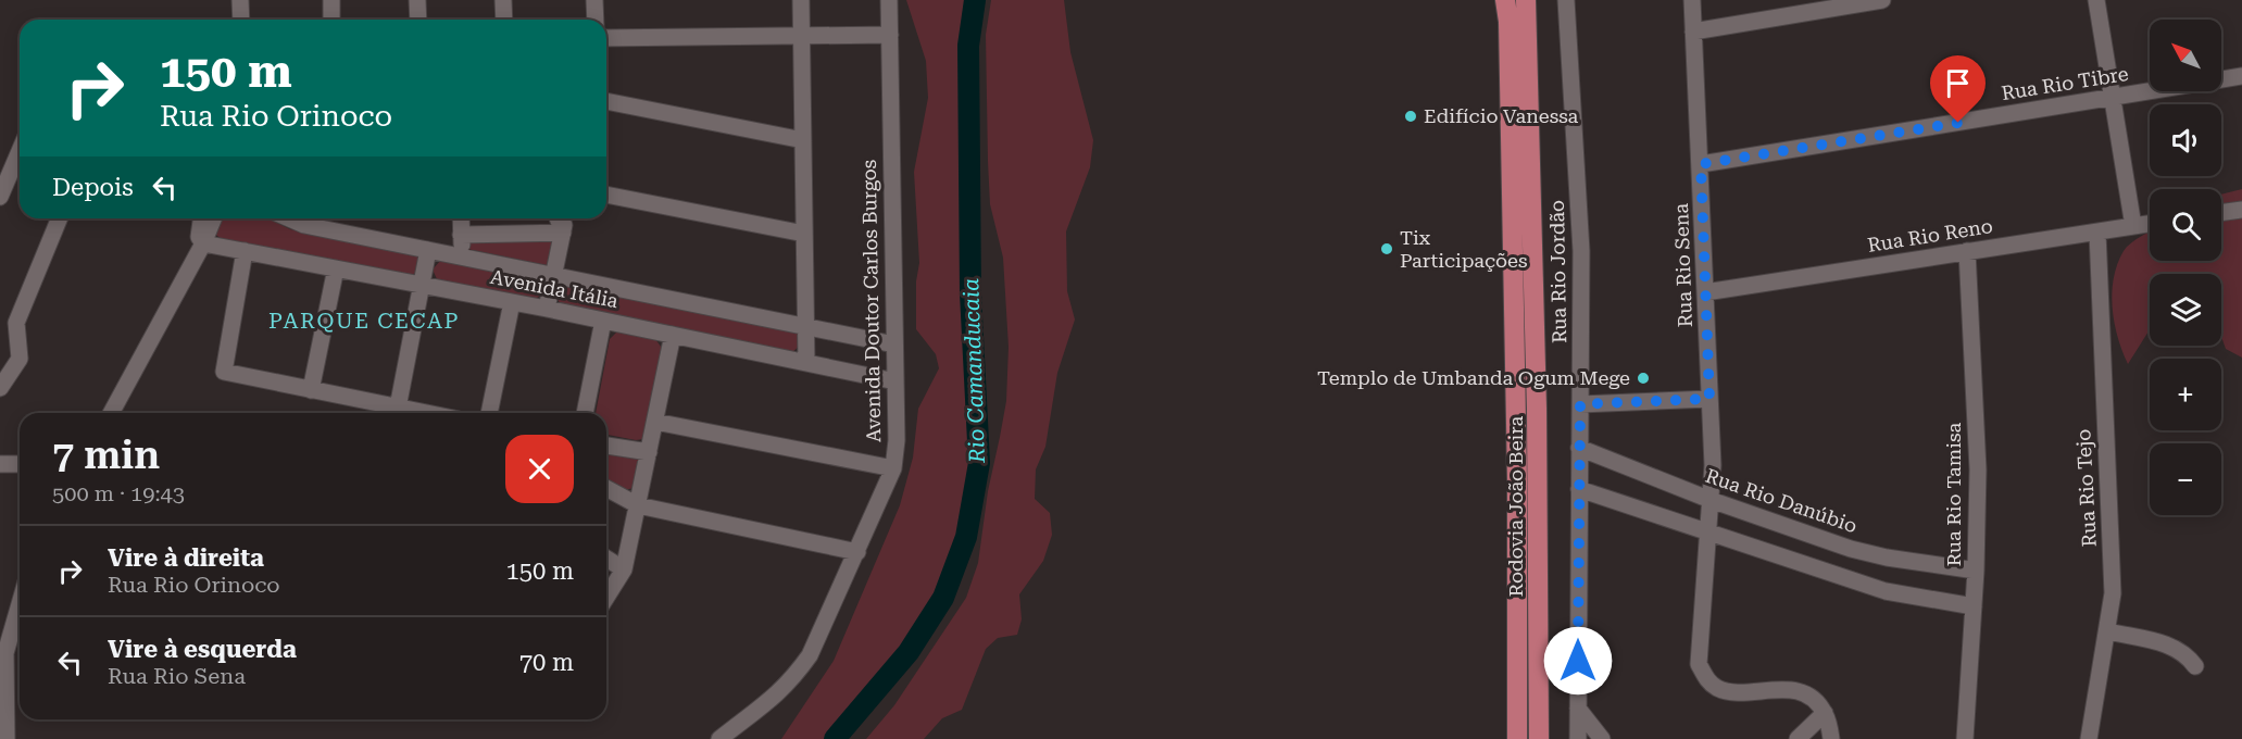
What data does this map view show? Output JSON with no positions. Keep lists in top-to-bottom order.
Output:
{
  "streets": {
    "main road": ["Rodovia João Beira"],
    "street": [
      "Rua Rio Tibre",
      "Rua Rio Reno",
      "Rua Rio Sena",
      "Rua Rio Jordão",
      "Avenida Itália",
      "Avenida Doutor Carlos Burgos",
      "Rua Rio Tejo",
      "Rua Rio Tamisa",
      "Rua Rio Danúbio"
    ]
  },
  "crossings": [
    ["Rua Rio Tibre", "Rua Rio Sena"],
    ["Rua Rio Reno", "Rua Rio Sena"],
    ["Rua Rio Reno", "Rua Rio Tejo"],
    ["Rua Rio Reno", "Rua Rio Tamisa"],
    ["Rua Rio Sena", "Rua Rio Danúbio"],
    ["Rua Rio Jordão", "Rua Rio Danúbio"],
    ["Avenida Itália", "Avenida Doutor Carlos Burgos"],
    ["Rua Rio Tamisa", "Rua Rio Danúbio"]
  ],
  "districts": ["PARQUE CECAP"],
  "water": ["Rio Camanducaia"],
  "places": ["Edifício Vanessa", "Tix Participações", "Templo de Umbanda Ogum Mege"],
  "north": "top left",
  "page": {
    "map_buttons": ["+", "−"],
    "turn": ["150 m", "Rua Rio Orinoco"],
    "then": "Depois",
    "heading": ["7 min", "500 m · 19:43"],
    "list": [
      {
        "name": "Vire à direita",
        "note": "Rua Rio Orinoco",
        "value": "150 m"
      },
      {
        "name": "Vire à esquerda",
        "note": "Rua Rio Sena",
        "value": "70 m"
      }
    ]
  }
}
